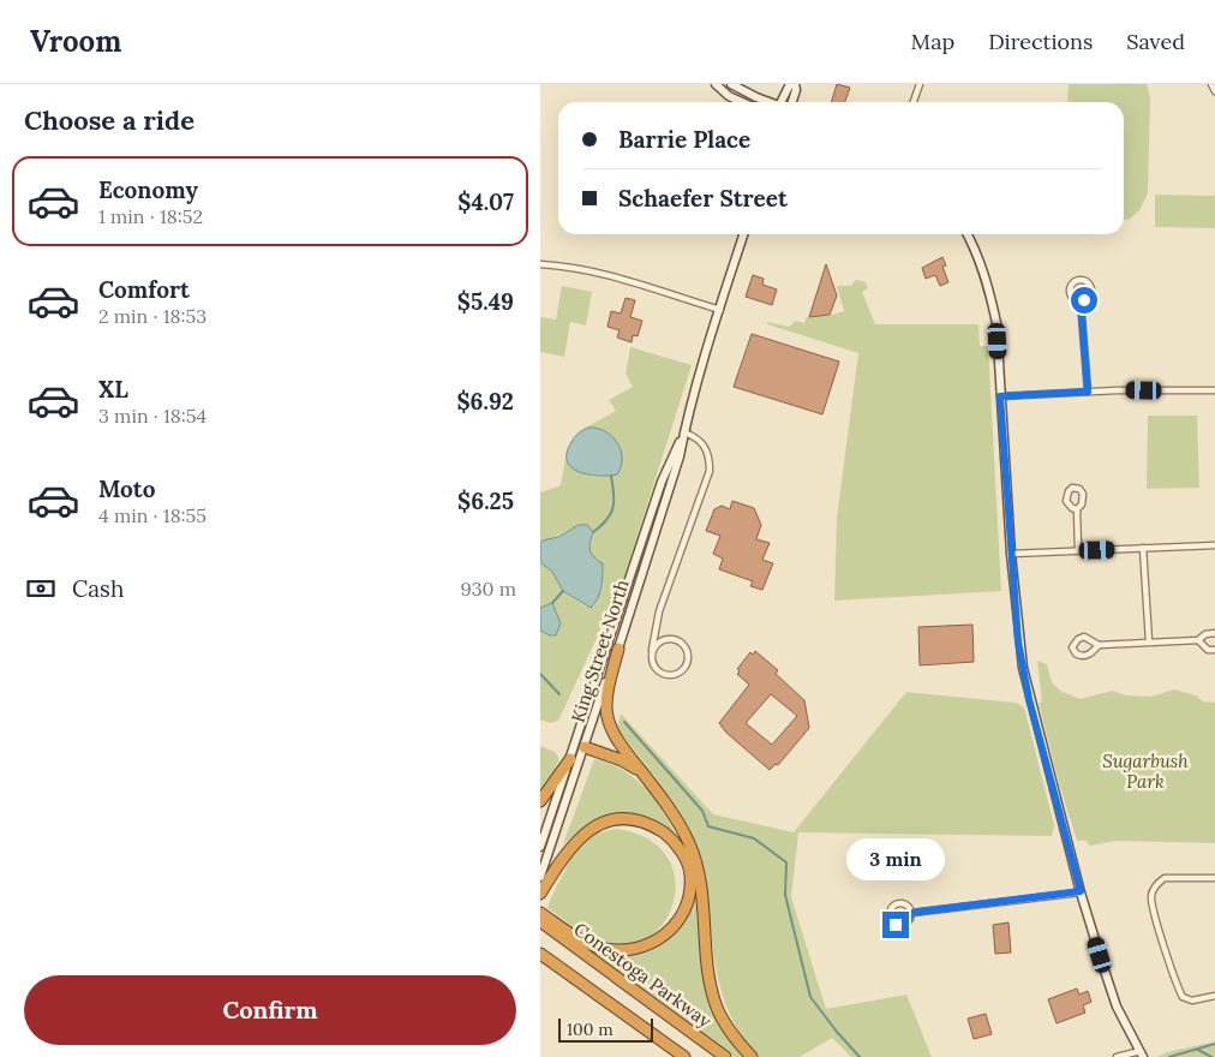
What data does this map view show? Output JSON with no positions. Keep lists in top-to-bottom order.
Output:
{
  "streets": {
    "highway": ["Conestoga Parkway"],
    "main road": ["King Street North"]
  },
  "parks": ["Sugarbush Park"],
  "scale_bar": "100 m",
  "page": {
    "header": "Vroom",
    "nav": ["Map", "Directions", "Saved"],
    "heading": "Choose a ride",
    "banner": ["Barrie Place", "Schaefer Street"],
    "list": [
      {
        "name": "Economy",
        "note": "1 min · 18:52",
        "value": "$4.07"
      },
      {
        "name": "Comfort",
        "note": "2 min · 18:53",
        "value": "$5.49"
      },
      {
        "name": "XL",
        "note": "3 min · 18:54",
        "value": "$6.92"
      },
      {
        "name": "Moto",
        "note": "4 min · 18:55",
        "value": "$6.25"
      }
    ],
    "pay": ["Cash", "930 m"],
    "bubble": "3 min",
    "buttons": "Confirm",
    "scale": "100 m"
  }
}
